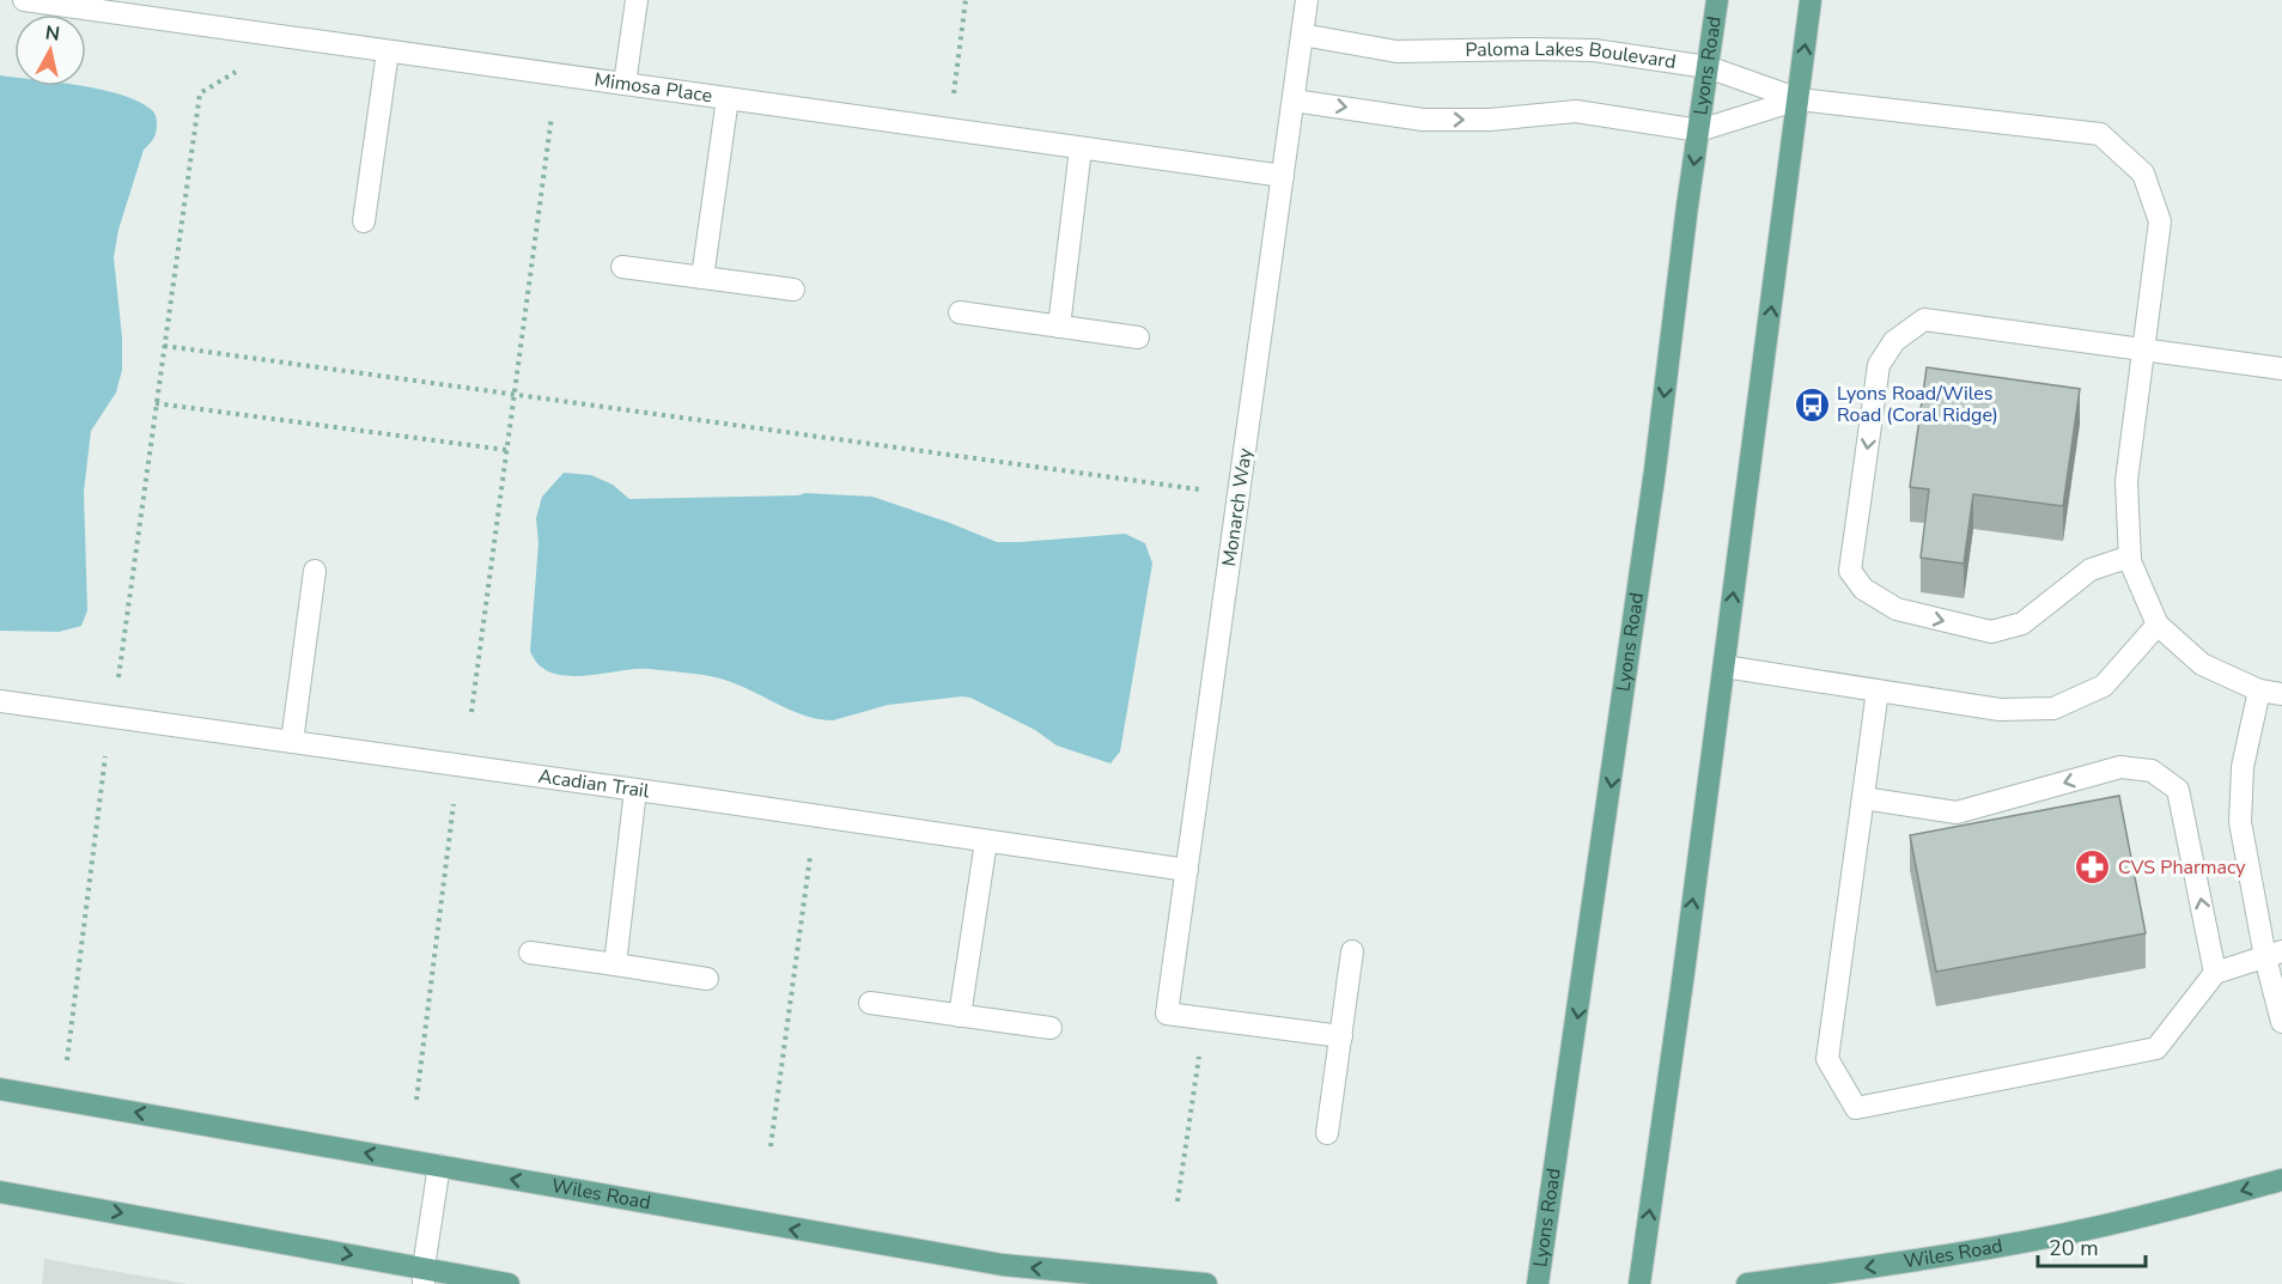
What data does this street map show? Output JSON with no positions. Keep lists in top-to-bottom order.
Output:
{
  "streets": {
    "main road": ["Lyons Road", "Wiles Road"],
    "street": [
      "Paloma Lakes Boulevard",
      "Mimosa Place",
      "Monarch Way",
      "Acadian Trail"
    ]
  },
  "crossings": [
    ["Paloma Lakes Boulevard", "Lyons Road"],
    ["Paloma Lakes Boulevard", "Monarch Way"],
    ["Mimosa Place", "Monarch Way"],
    ["Monarch Way", "Acadian Trail"]
  ],
  "one_way": ["Wiles Road"],
  "places": {
    "bus stop": ["Lyons Road/Wiles Road (Coral Ridge)"],
    "pharmacy": ["CVS Pharmacy"]
  },
  "scale_bar": "20 m",
  "north": "top"
}
